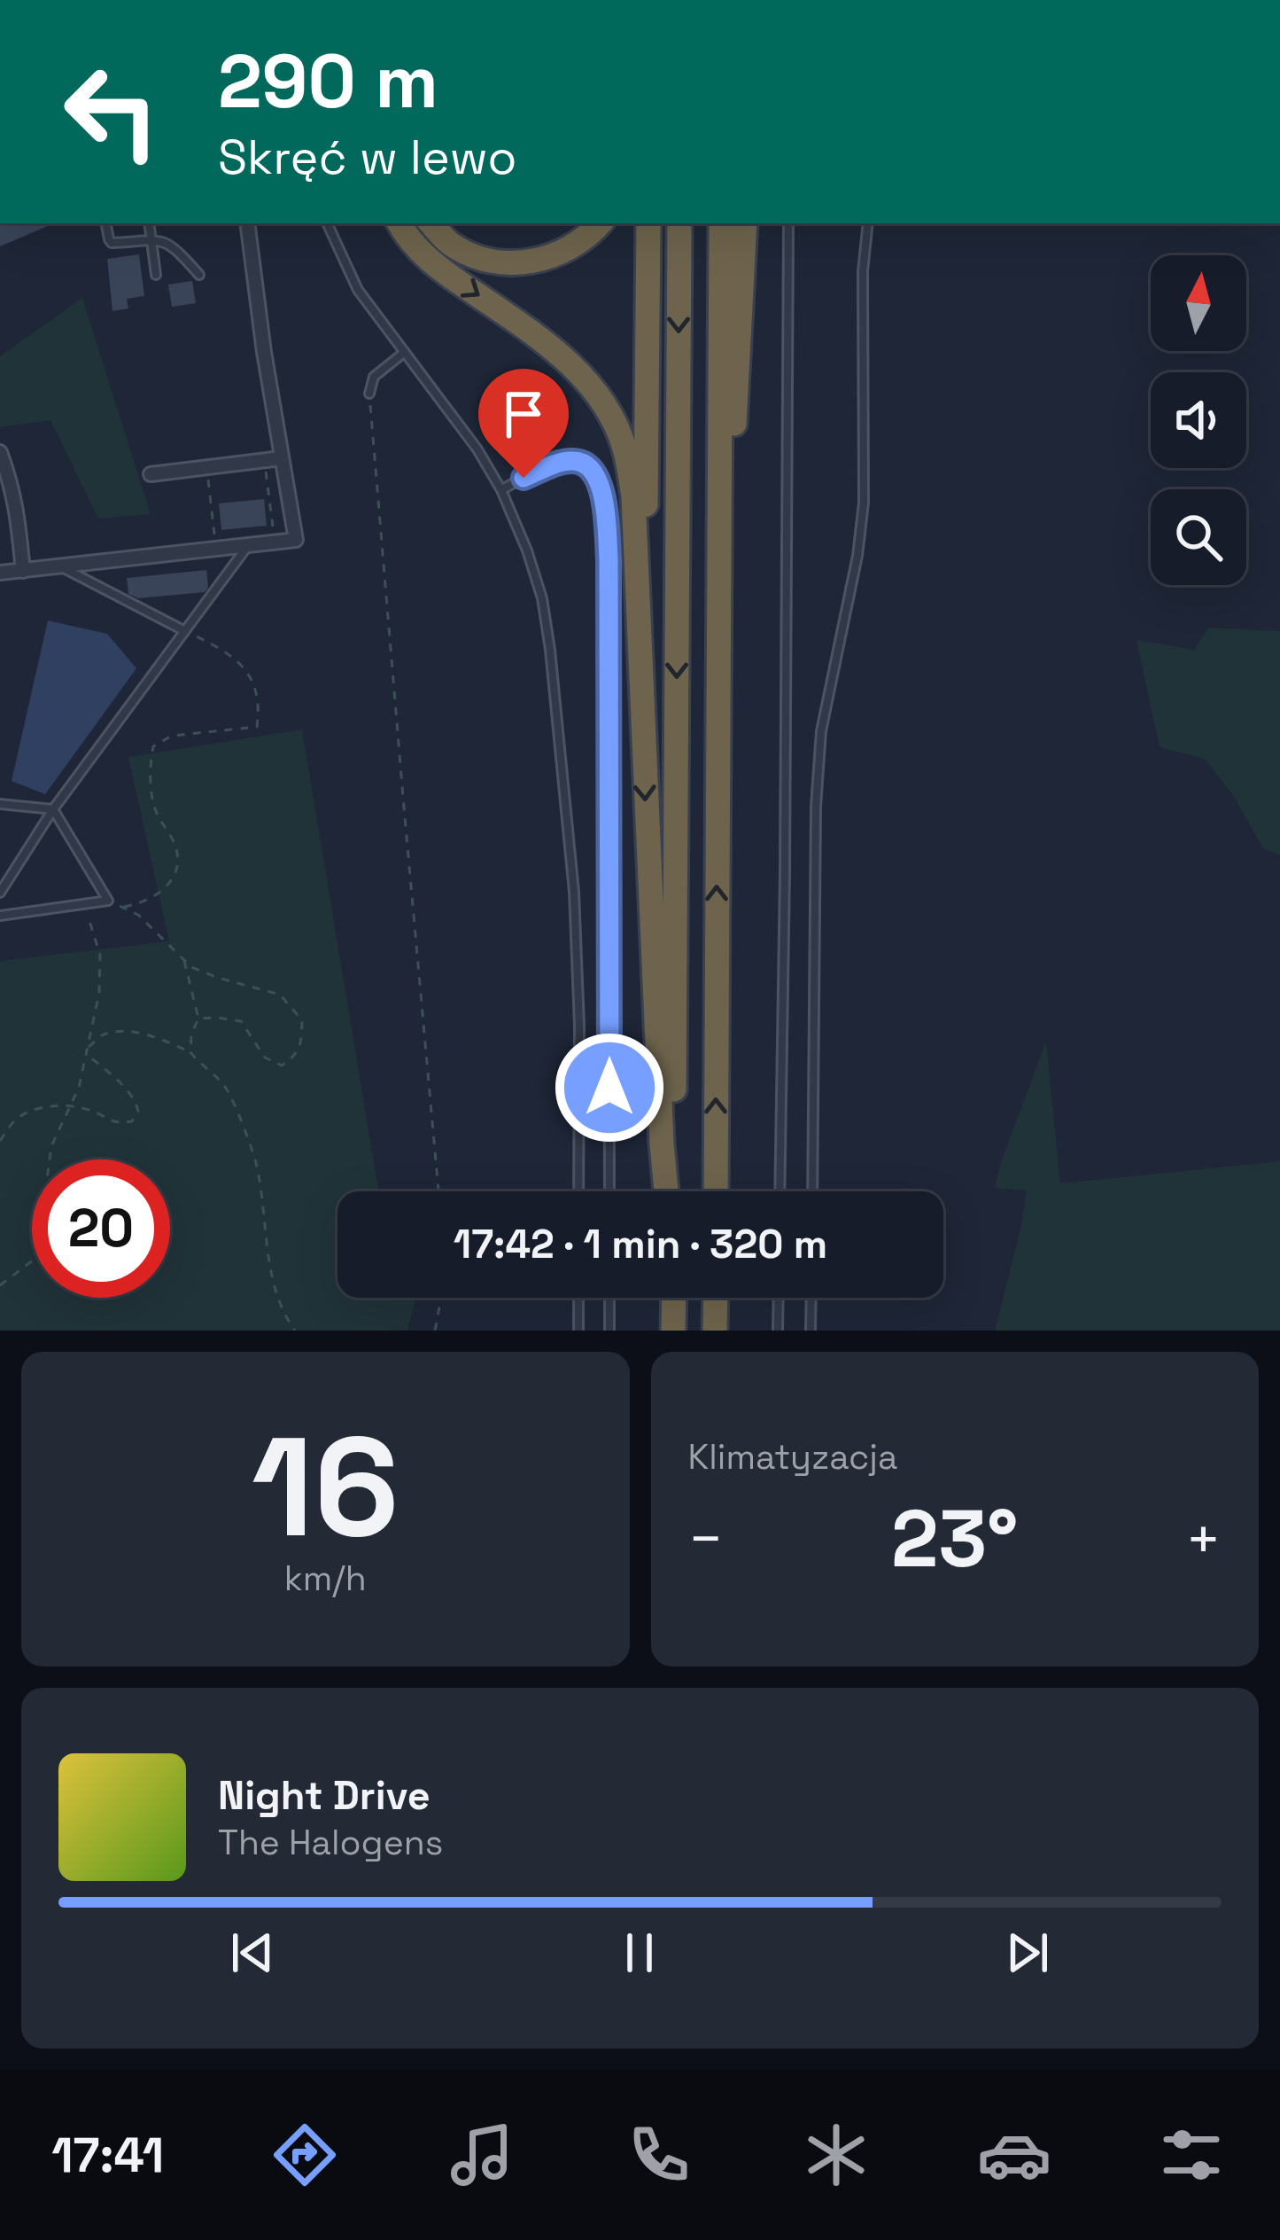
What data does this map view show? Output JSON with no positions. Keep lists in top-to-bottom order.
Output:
{
  "north": "top",
  "page": {
    "turn": ["290 m", "Skręć w lewo"],
    "limit": "20",
    "trip": "17:42 · 1 min · 320 m",
    "tile": [
      ["16", "km/h"],
      "Klimatyzacja"
    ],
    "heat": ["−", "23°", "+"],
    "song": ["Night Drive", "The Halogens"],
    "tabs": "17:41"
  }
}
